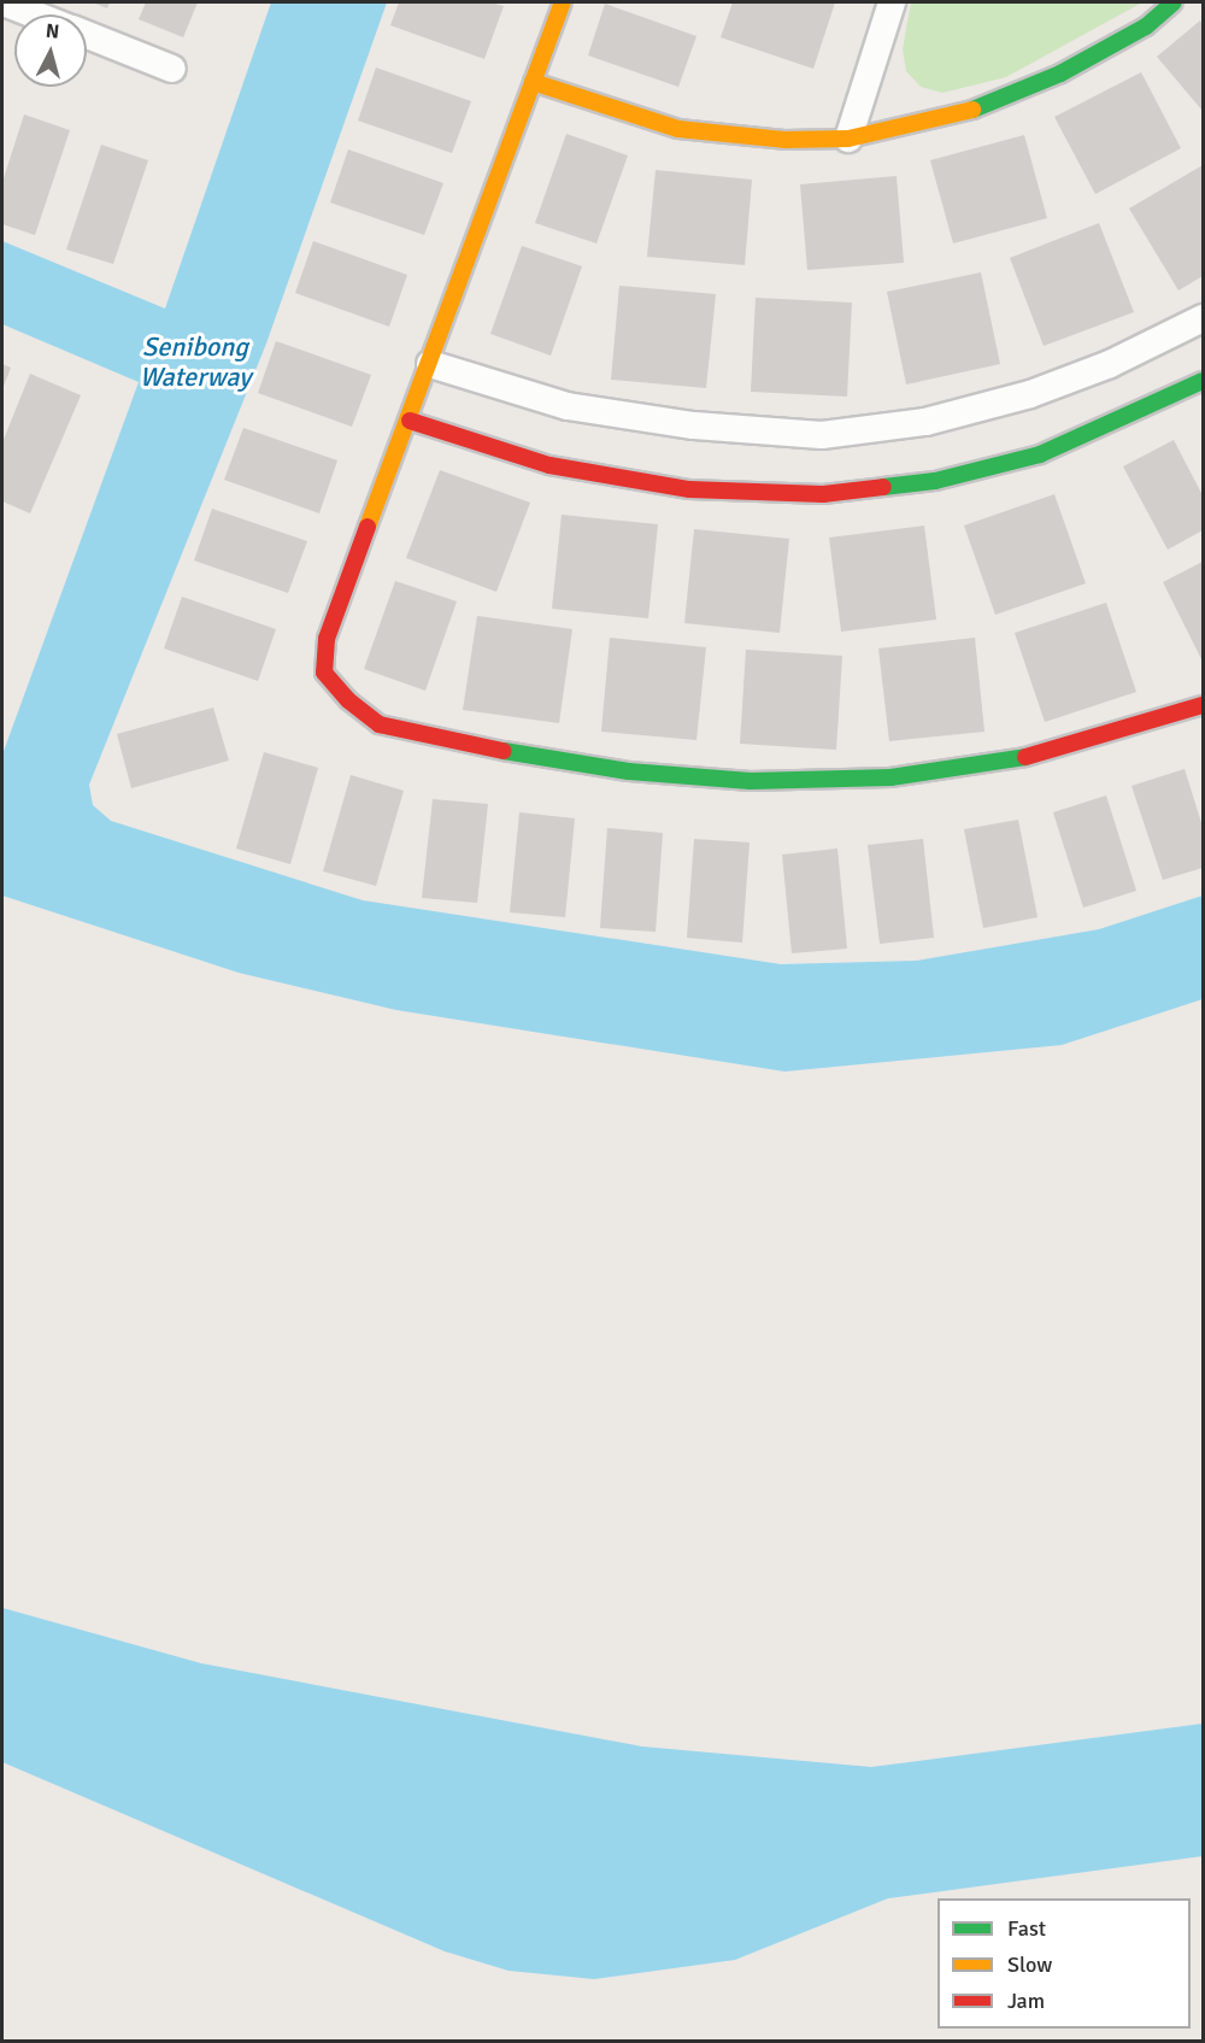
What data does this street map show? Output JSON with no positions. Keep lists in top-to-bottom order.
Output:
{
  "water": ["Senibong Waterway"],
  "legend": ["Fast", "Slow", "Jam"],
  "north": "top"
}
